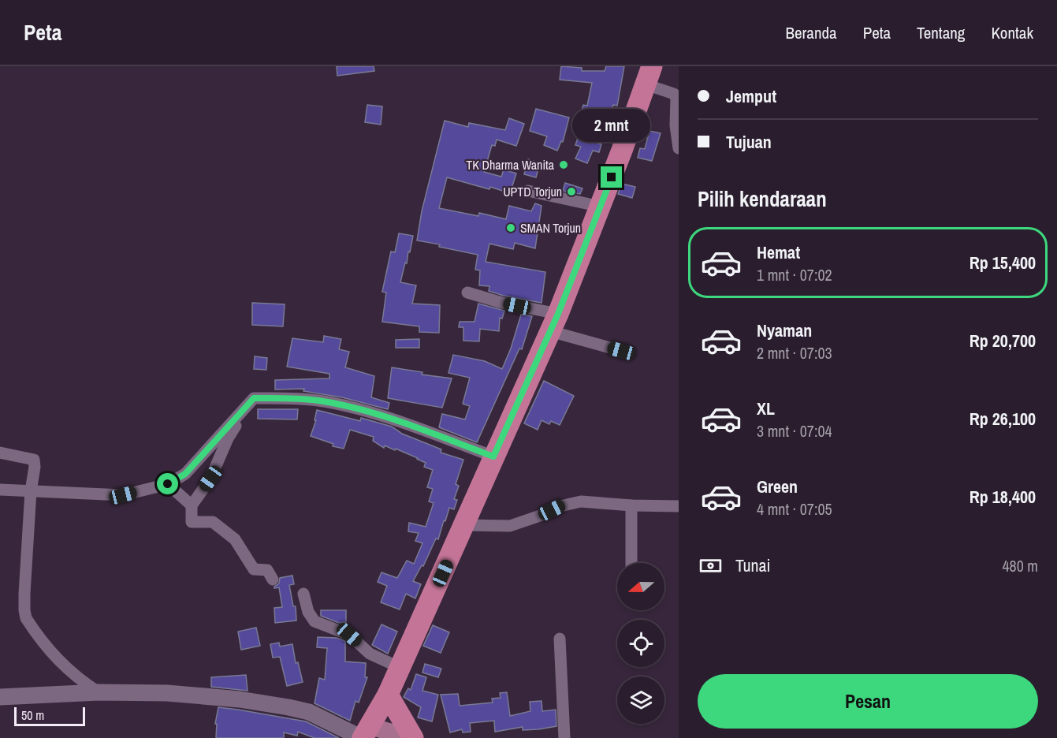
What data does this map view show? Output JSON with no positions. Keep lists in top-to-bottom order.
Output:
{
  "places": ["TK Dharma Wanita", "UPTD Torjun", "SMAN Torjun"],
  "scale_bar": "50 m",
  "north": "left",
  "page": {
    "header": "Peta",
    "nav": [
      "Beranda",
      "Peta",
      "Tentang",
      "Kontak"
    ],
    "banner": ["Jemput", "Tujuan"],
    "bubble": "2 mnt",
    "heading": "Pilih kendaraan",
    "list": [
      {
        "name": "Hemat",
        "note": "1 mnt · 07:02",
        "value": "Rp 15,400"
      },
      {
        "name": "Nyaman",
        "note": "2 mnt · 07:03",
        "value": "Rp 20,700"
      },
      {
        "name": "XL",
        "note": "3 mnt · 07:04",
        "value": "Rp 26,100"
      },
      {
        "name": "Green",
        "note": "4 mnt · 07:05",
        "value": "Rp 18,400"
      }
    ],
    "pay": ["Tunai", "480 m"],
    "buttons": "Pesan",
    "scale": "50 m"
  }
}
